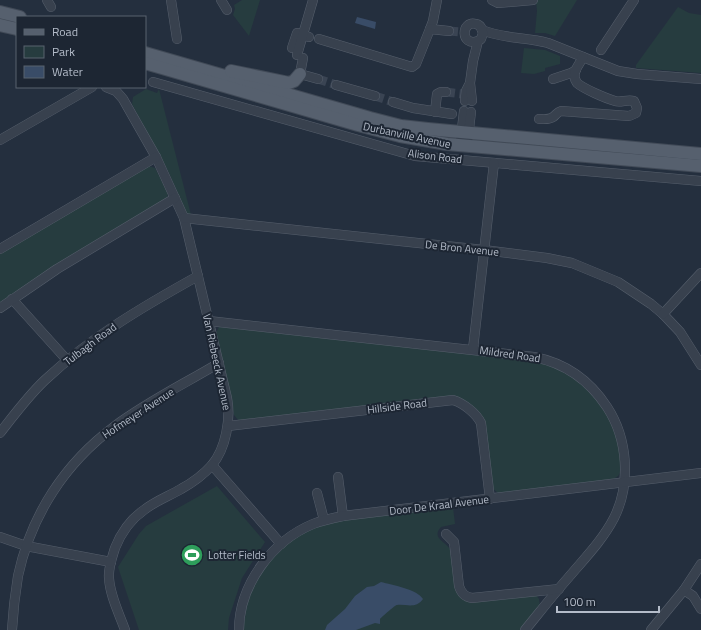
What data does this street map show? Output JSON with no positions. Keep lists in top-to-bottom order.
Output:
{
  "streets": {
    "main road": ["Durbanville Avenue"],
    "street": [
      "Alison Road",
      "De Bron Avenue",
      "Tulbagh Road",
      "Mildred Road",
      "Van Riebeeck Avenue",
      "Hillside Road",
      "Hofmeyer Avenue",
      "Door De Kraal Avenue"
    ]
  },
  "crossings": [
    ["De Bron Avenue", "Van Riebeeck Avenue"],
    ["Tulbagh Road", "Van Riebeeck Avenue"],
    ["Mildred Road", "Van Riebeeck Avenue"],
    ["Mildred Road", "Door De Kraal Avenue"],
    ["Van Riebeeck Avenue", "Hillside Road"],
    ["Van Riebeeck Avenue", "Hofmeyer Avenue"],
    ["Hillside Road", "Door De Kraal Avenue"]
  ],
  "places": {
    "sports": ["Lotter Fields"]
  },
  "legend": ["Road", "Park", "Water"],
  "scale_bar": "100 m"
}
